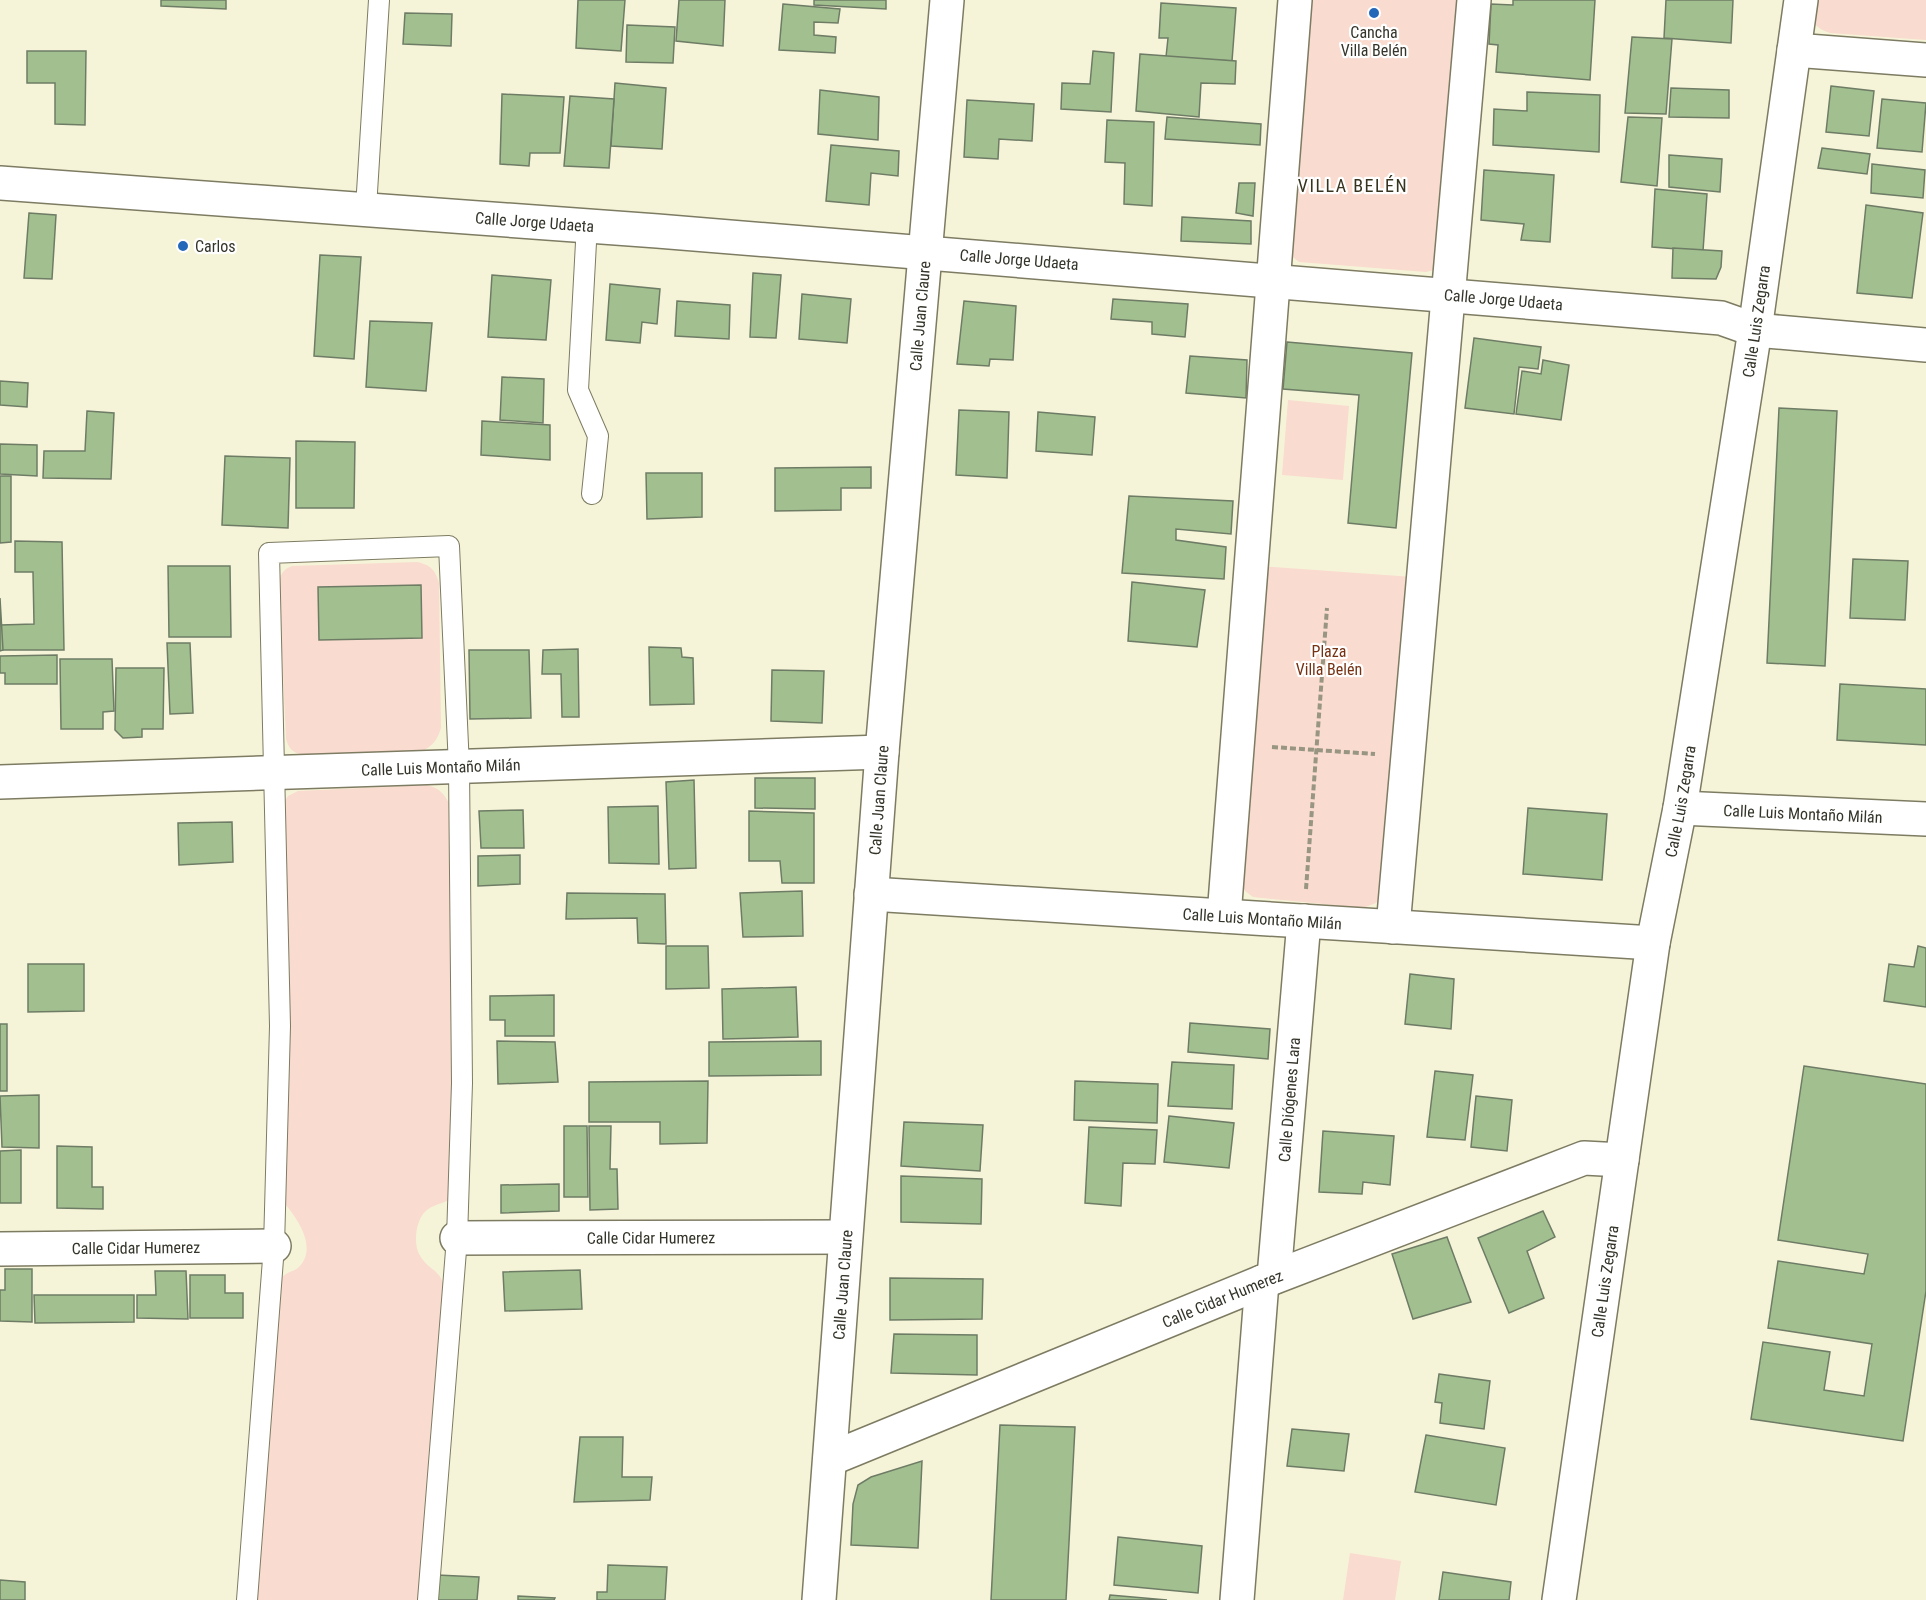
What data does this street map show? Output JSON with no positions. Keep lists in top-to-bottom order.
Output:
{
  "streets": {
    "street": [
      "Calle Jorge Udaeta",
      "Calle Juan Claure",
      "Calle Luis Zegarra",
      "Calle Luis Montaño Milán",
      "Calle Diógenes Lara",
      "Calle Cidar Humerez"
    ]
  },
  "crossings": [
    ["Calle Jorge Udaeta", "Calle Juan Claure"],
    ["Calle Jorge Udaeta", "Calle Luis Zegarra"],
    ["Calle Juan Claure", "Calle Luis Montaño Milán"],
    ["Calle Juan Claure", "Calle Cidar Humerez"],
    ["Calle Luis Zegarra", "Calle Luis Montaño Milán"],
    ["Calle Luis Zegarra", "Calle Cidar Humerez"],
    ["Calle Luis Montaño Milán", "Calle Diógenes Lara"],
    ["Calle Diógenes Lara", "Calle Cidar Humerez"]
  ],
  "districts": ["VILLA BELÉN"],
  "parks": ["Plaza Villa Belén"],
  "places": ["Cancha Villa Belén", "Carlos"]
}
